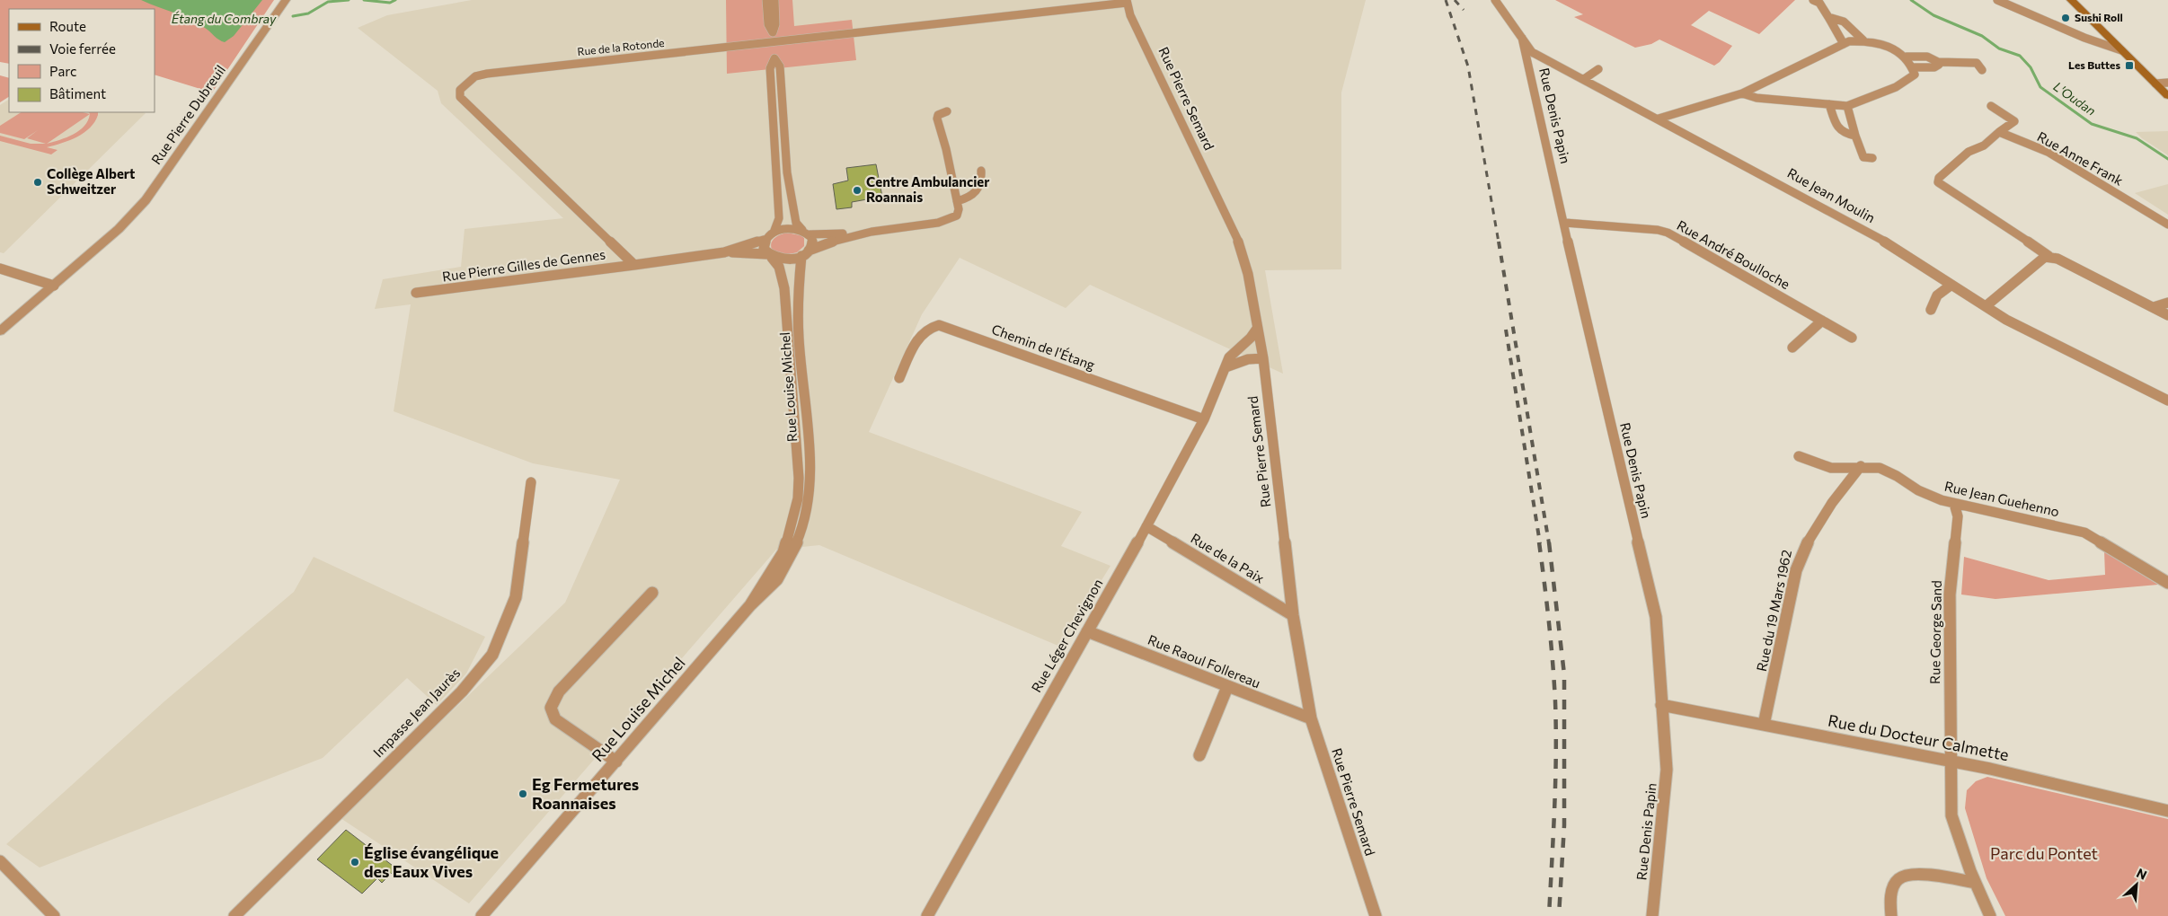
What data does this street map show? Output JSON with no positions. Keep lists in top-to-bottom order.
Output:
{
  "streets": {
    "street": [
      "Rue de la Rotonde",
      "Rue Pierre Semard",
      "Rue Pierre Dubreuil",
      "Rue Denis Papin",
      "Rue Anne Frank",
      "Rue Jean Moulin",
      "Rue André Boulloche",
      "Rue Pierre Gilles de Gennes",
      "Chemin de l'Étang",
      "Rue Louise Michel",
      "Rue Jean Guehenno",
      "Rue de la Paix",
      "Rue du 19 Mars 1962",
      "Rue George Sand",
      "Rue Léger Chevignon",
      "Rue Raoul Follereau",
      "Impasse Jean Jaurès",
      "Rue du Docteur Calmette"
    ]
  },
  "crossings": [
    ["Rue de la Rotonde", "Rue Pierre Semard"],
    ["Rue de la Rotonde", "Rue Pierre Gilles de Gennes"],
    ["Rue Pierre Semard", "Rue de la Paix"],
    ["Rue Pierre Semard", "Rue Léger Chevignon"],
    ["Rue Pierre Semard", "Rue Raoul Follereau"],
    ["Rue Denis Papin", "Rue Jean Moulin"],
    ["Rue Denis Papin", "Rue André Boulloche"],
    ["Rue Denis Papin", "Rue du Docteur Calmette"],
    ["Chemin de l'Étang", "Rue Léger Chevignon"],
    ["Rue Jean Guehenno", "Rue du 19 Mars 1962"],
    ["Rue Jean Guehenno", "Rue George Sand"],
    ["Rue de la Paix", "Rue Léger Chevignon"],
    ["Rue du 19 Mars 1962", "Rue du Docteur Calmette"],
    ["Rue George Sand", "Rue du Docteur Calmette"],
    ["Rue Léger Chevignon", "Rue Raoul Follereau"]
  ],
  "water": ["Étang du Combray", "L'Oudan"],
  "parks": ["Parc du Pontet"],
  "places": {
    "other": [
      "Sushi Roll",
      "Collège Albert Schweitzer",
      "Centre Ambulancier Roannais",
      "Eg Fermetures Roannaises",
      "Église évangélique des Eaux Vives"
    ],
    "transit": ["Les Buttes"]
  },
  "legend": [
    "Route",
    "Voie ferrée",
    "Parc",
    "Bâtiment"
  ],
  "north": "top right"
}
